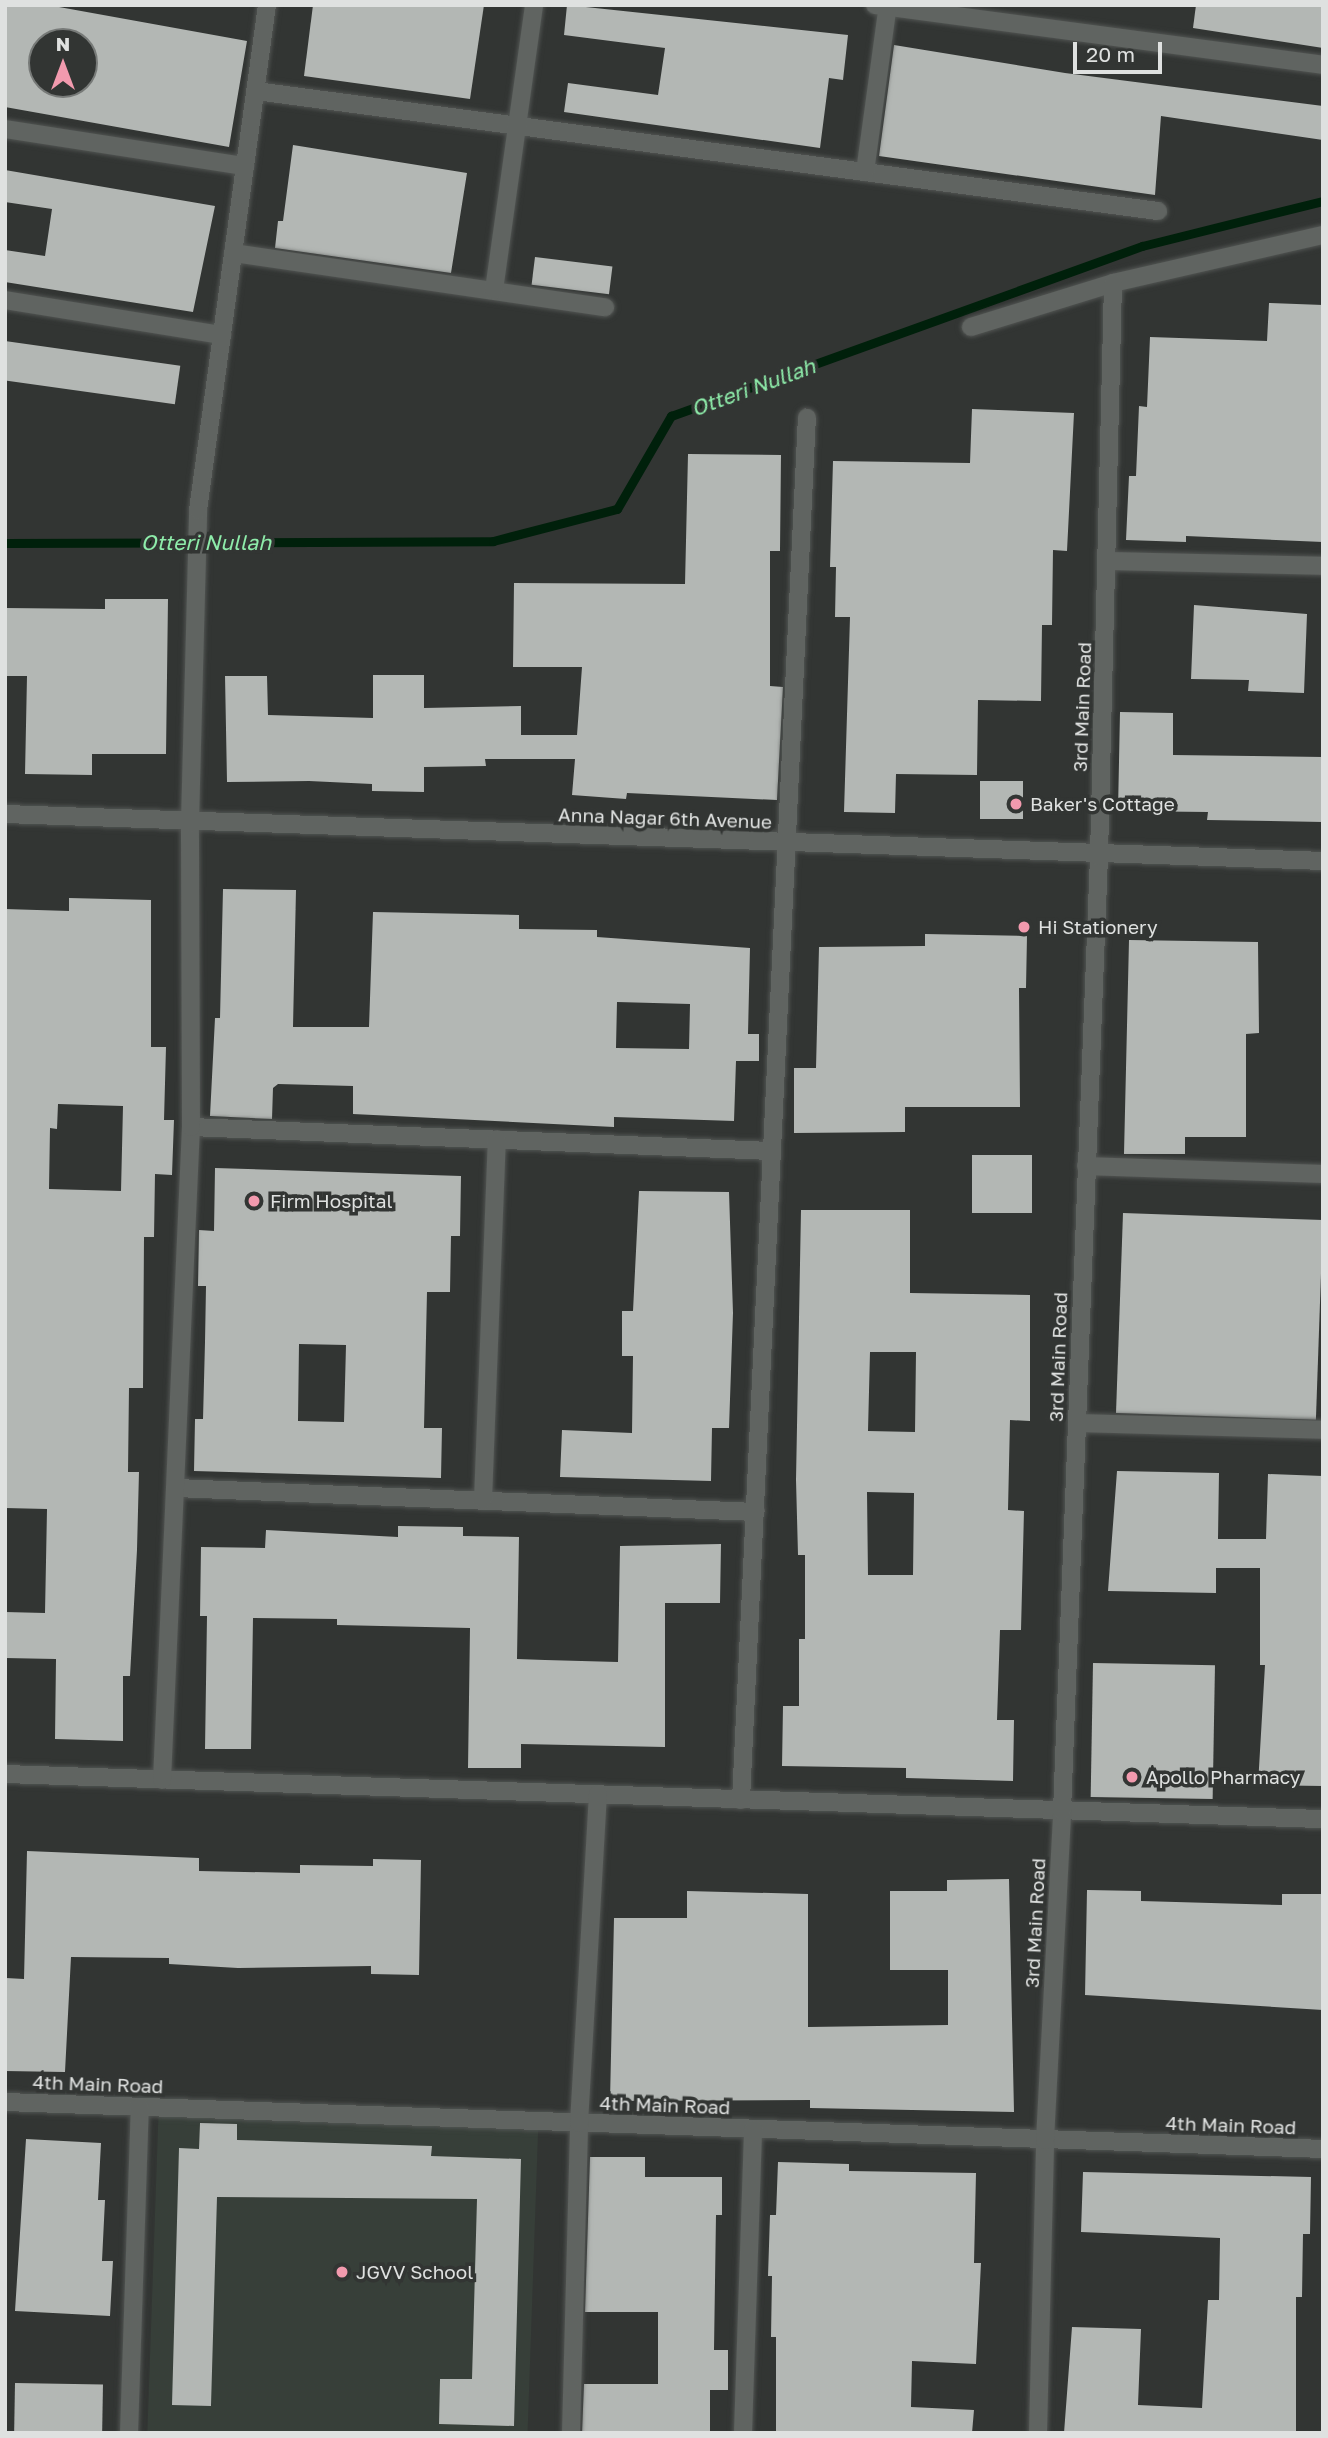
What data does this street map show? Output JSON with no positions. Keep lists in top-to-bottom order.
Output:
{
  "streets": {
    "street": ["3rd Main Road", "Anna Nagar 6th Avenue", "4th Main Road"]
  },
  "crossings": [
    ["3rd Main Road", "Anna Nagar 6th Avenue"],
    ["3rd Main Road", "4th Main Road"]
  ],
  "water": ["Otteri Nullah"],
  "places": [
    "Baker's Cottage",
    "Hi Stationery",
    "Firm Hospital",
    "Apollo Pharmacy",
    "JGVV School"
  ],
  "scale_bar": "20 m",
  "north": "top"
}
